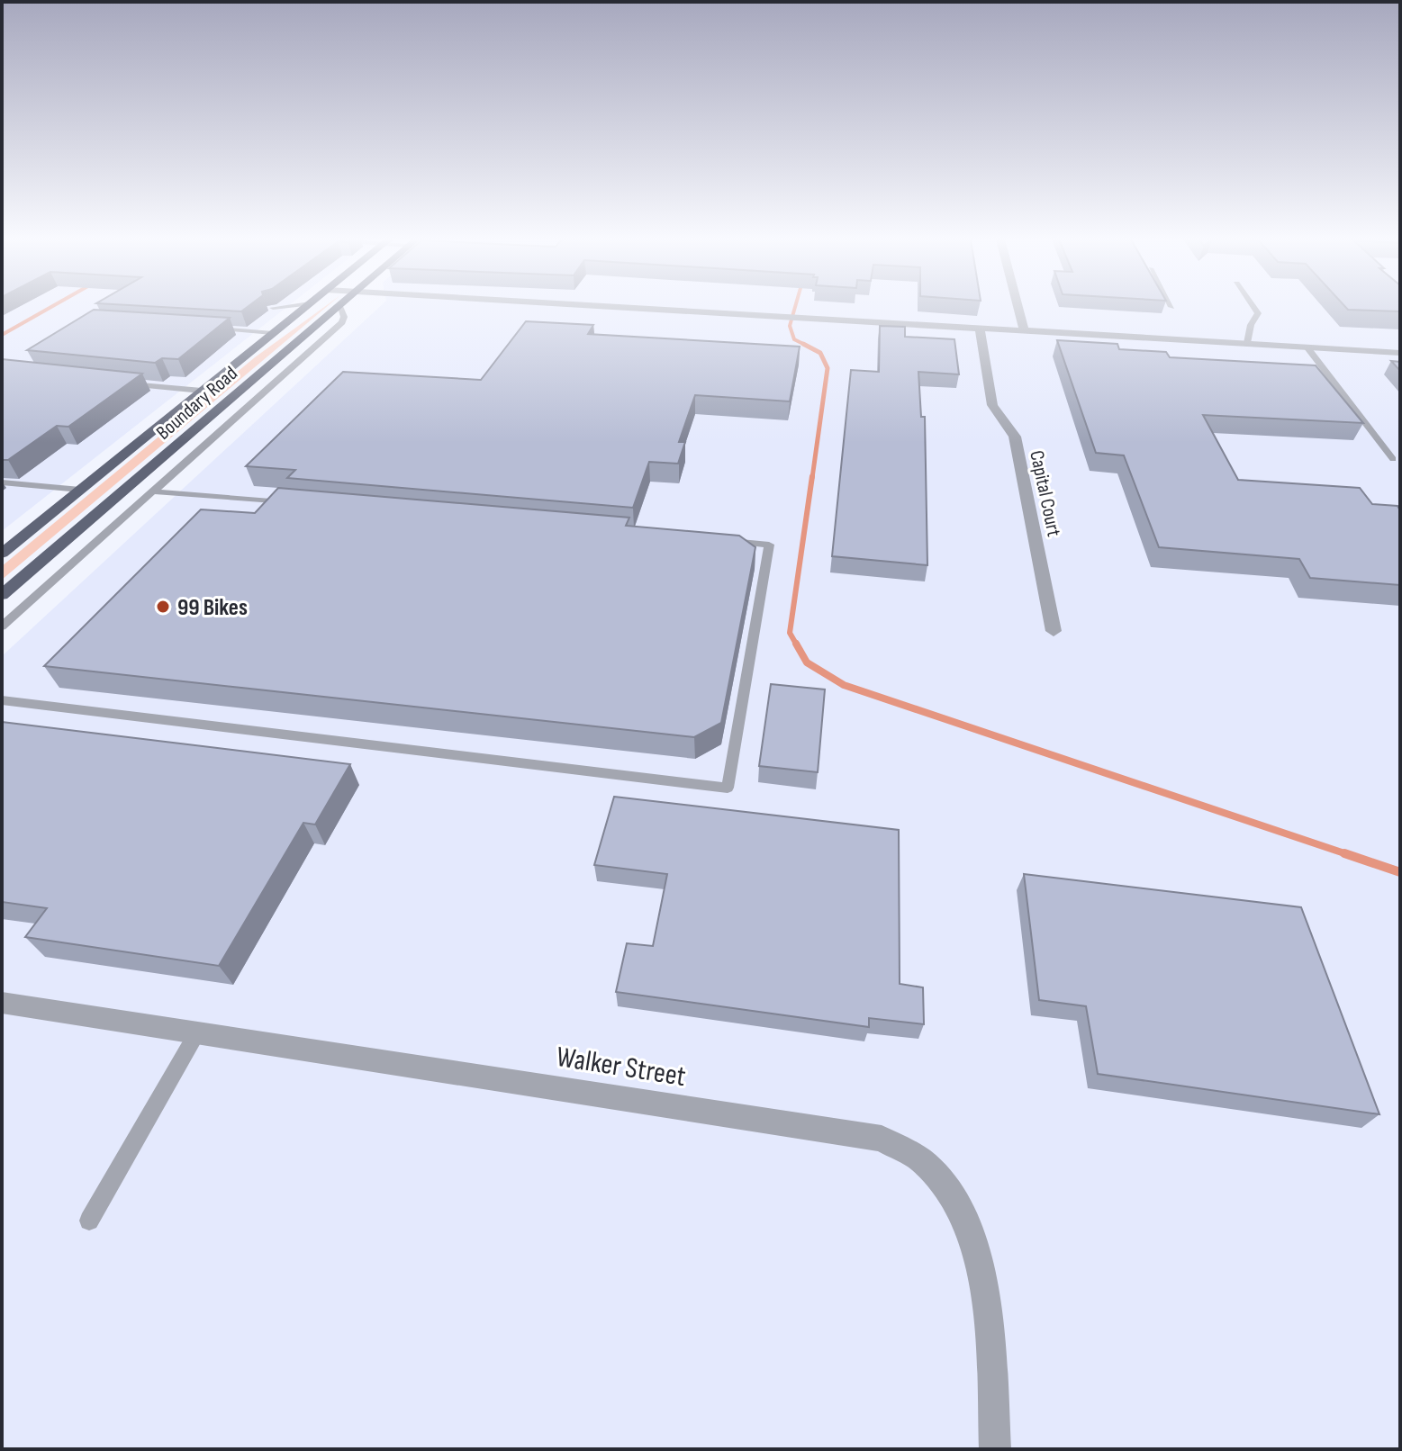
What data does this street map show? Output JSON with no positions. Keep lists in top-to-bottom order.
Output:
{
  "streets": {
    "main road": ["Boundary Road"],
    "street": ["Capital Court", "Walker Street"]
  },
  "places": ["99 Bikes"]
}
